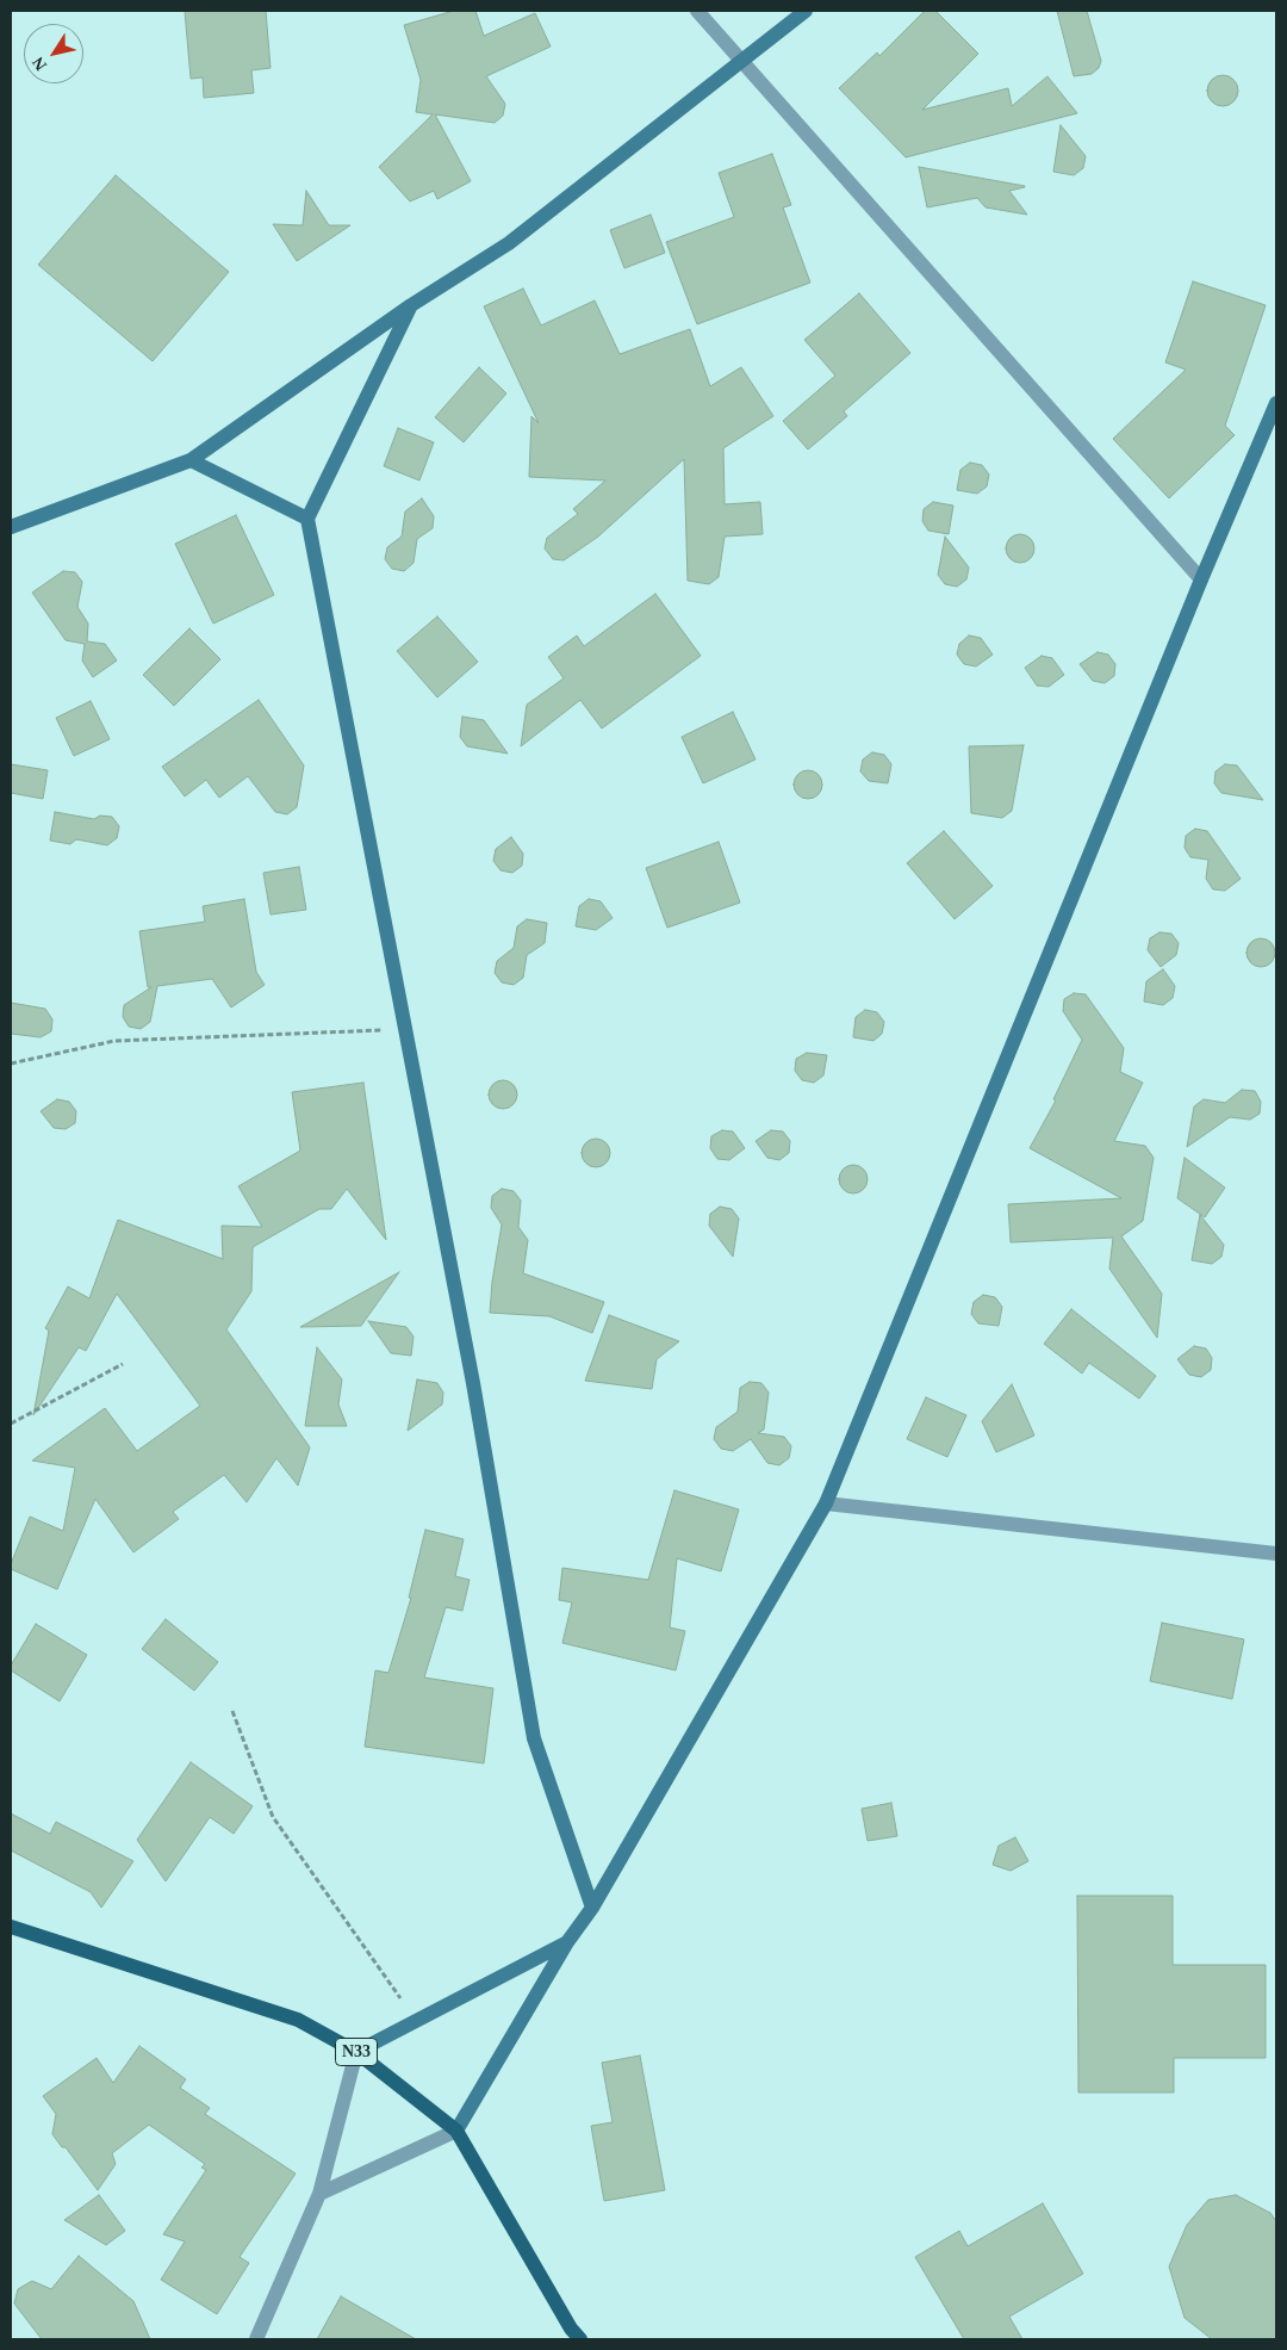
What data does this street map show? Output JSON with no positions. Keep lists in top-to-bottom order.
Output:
{
  "streets": {
    "main road": ["N33"]
  },
  "north": "bottom left"
}
